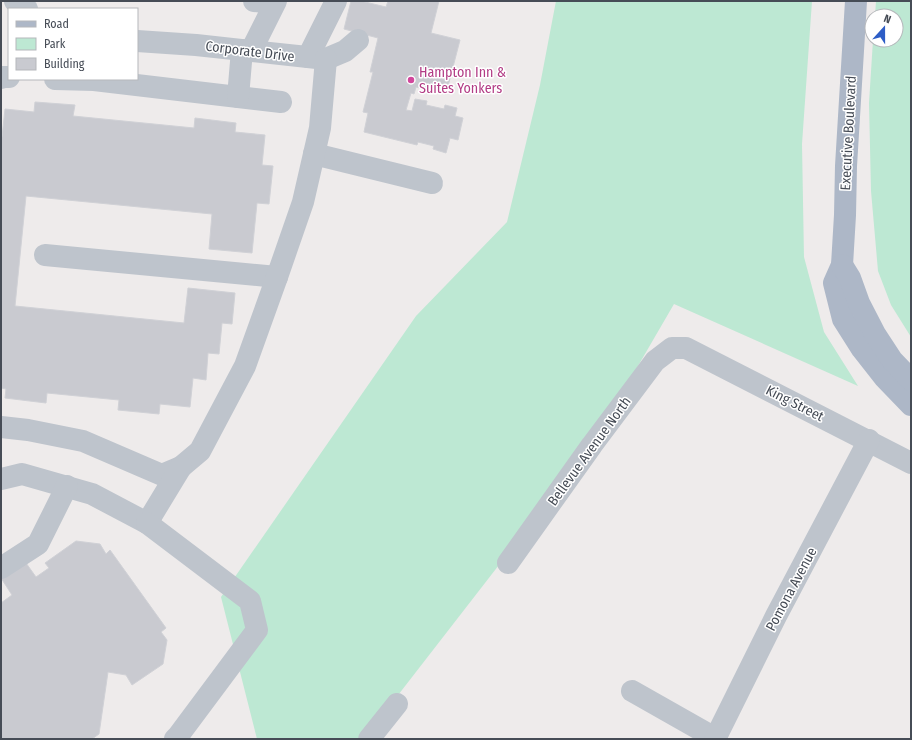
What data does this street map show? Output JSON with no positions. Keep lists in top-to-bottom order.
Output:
{
  "streets": {
    "main road": ["Executive Boulevard"],
    "street": [
      "Corporate Drive",
      "King Street",
      "Bellevue Avenue North",
      "Pomona Avenue"
    ]
  },
  "crossings": [
    ["King Street", "Bellevue Avenue North"],
    ["King Street", "Pomona Avenue"]
  ],
  "places": ["Hampton Inn & Suites Yonkers"],
  "legend": ["Road", "Park", "Building"],
  "north": "top"
}
